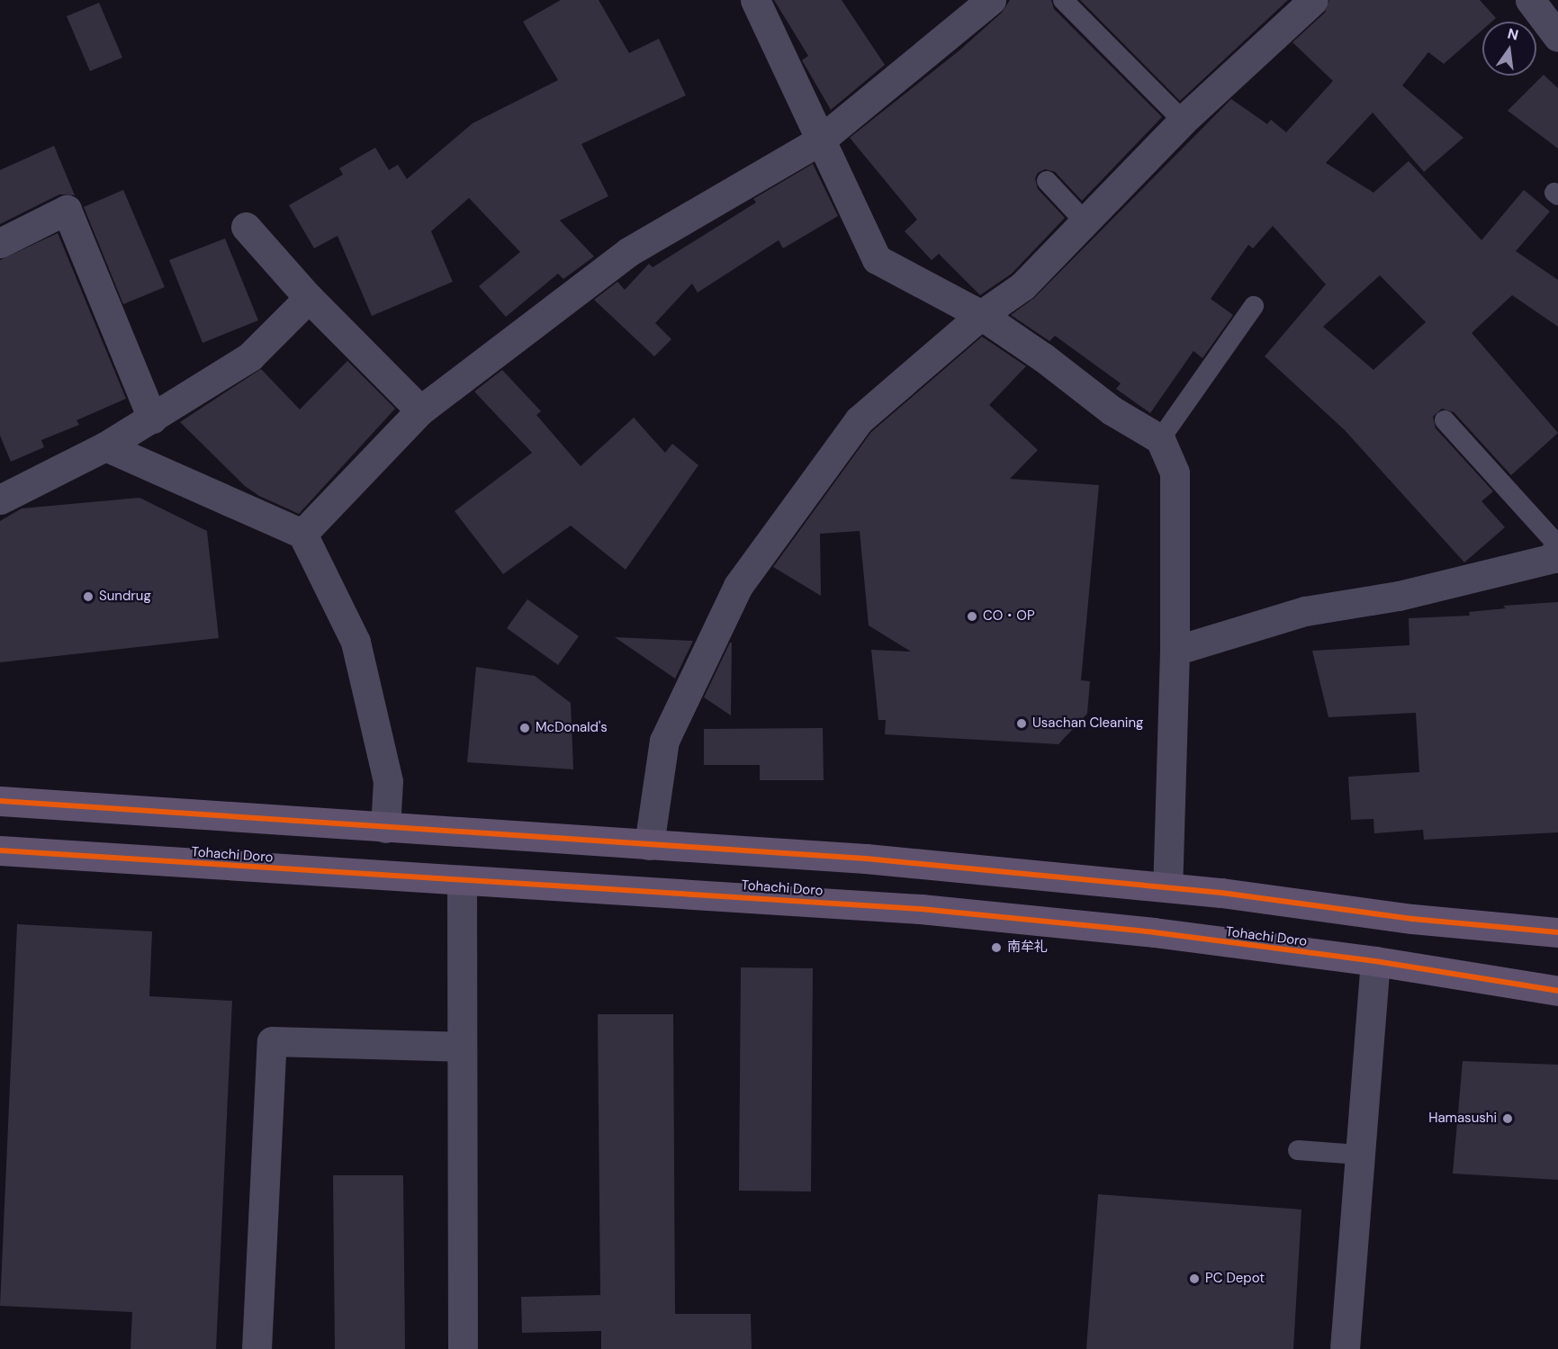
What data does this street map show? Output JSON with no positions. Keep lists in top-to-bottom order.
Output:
{
  "streets": {
    "main road": ["Tohachi Doro"]
  },
  "places": [
    "Sundrug",
    "CO・OP",
    "Usachan Cleaning",
    "McDonald's",
    "南牟礼",
    "Hamasushi",
    "PC Depot"
  ],
  "north": "top"
}
